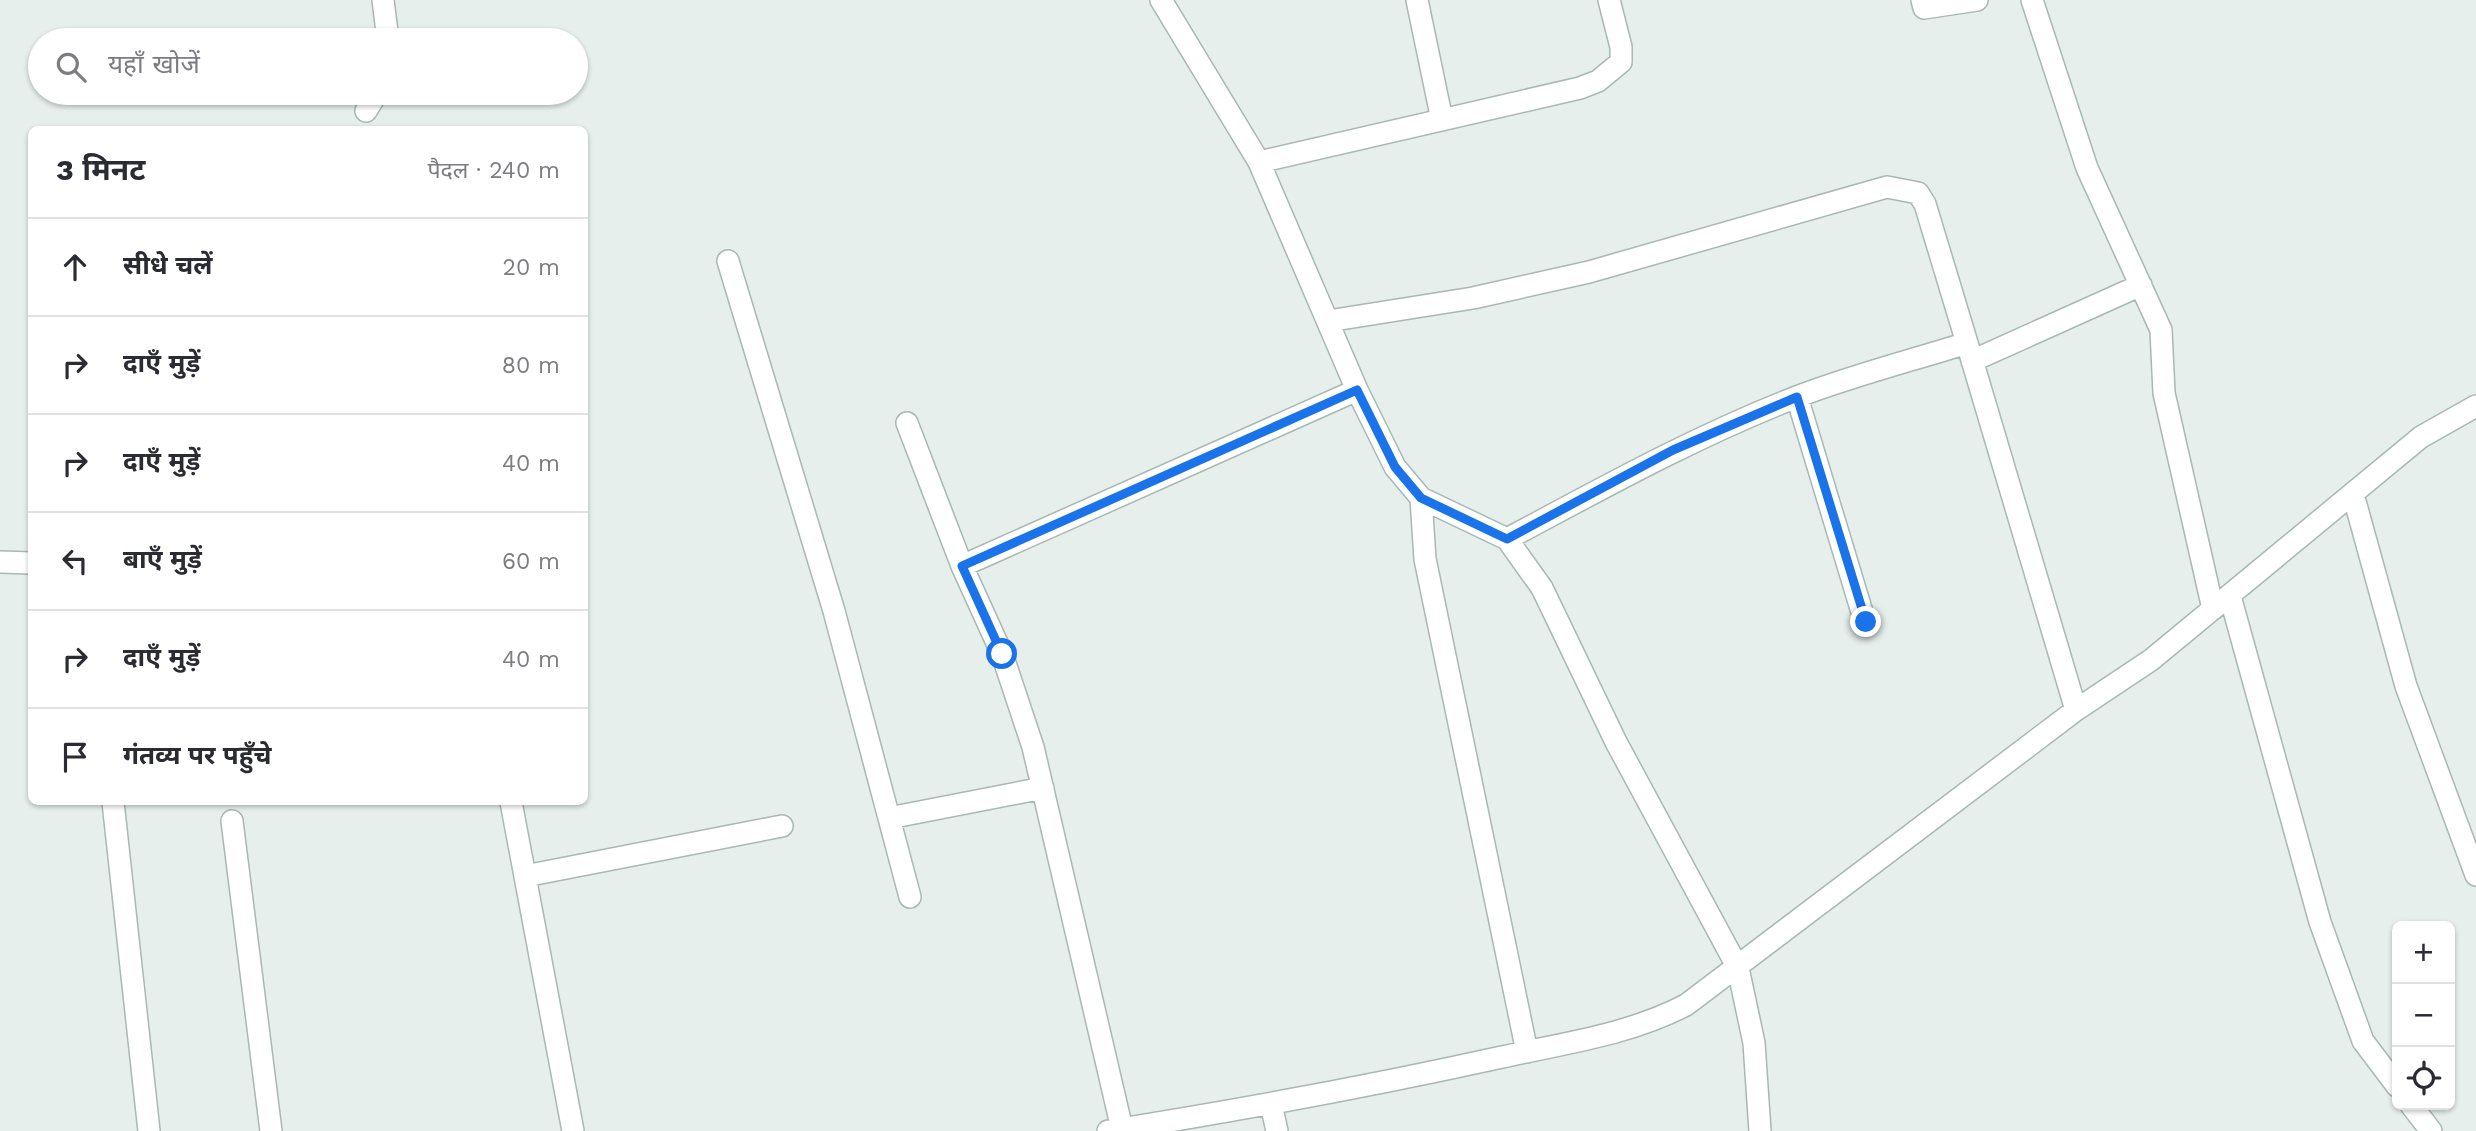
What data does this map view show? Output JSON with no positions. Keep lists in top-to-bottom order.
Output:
{
  "page": {
    "search": "यहाँ खोजें",
    "heading": ["3 मिनट", "पैदल · 240 m"],
    "list": [
      ["सीधे चलें", "20 m"],
      ["दाएँ मुड़ें", "80 m"],
      ["दाएँ मुड़ें", "40 m"],
      ["बाएँ मुड़ें", "60 m"],
      ["दाएँ मुड़ें", "40 m"],
      "गंतव्य पर पहुँचे"
    ],
    "map_buttons": ["+", "−"]
  }
}
